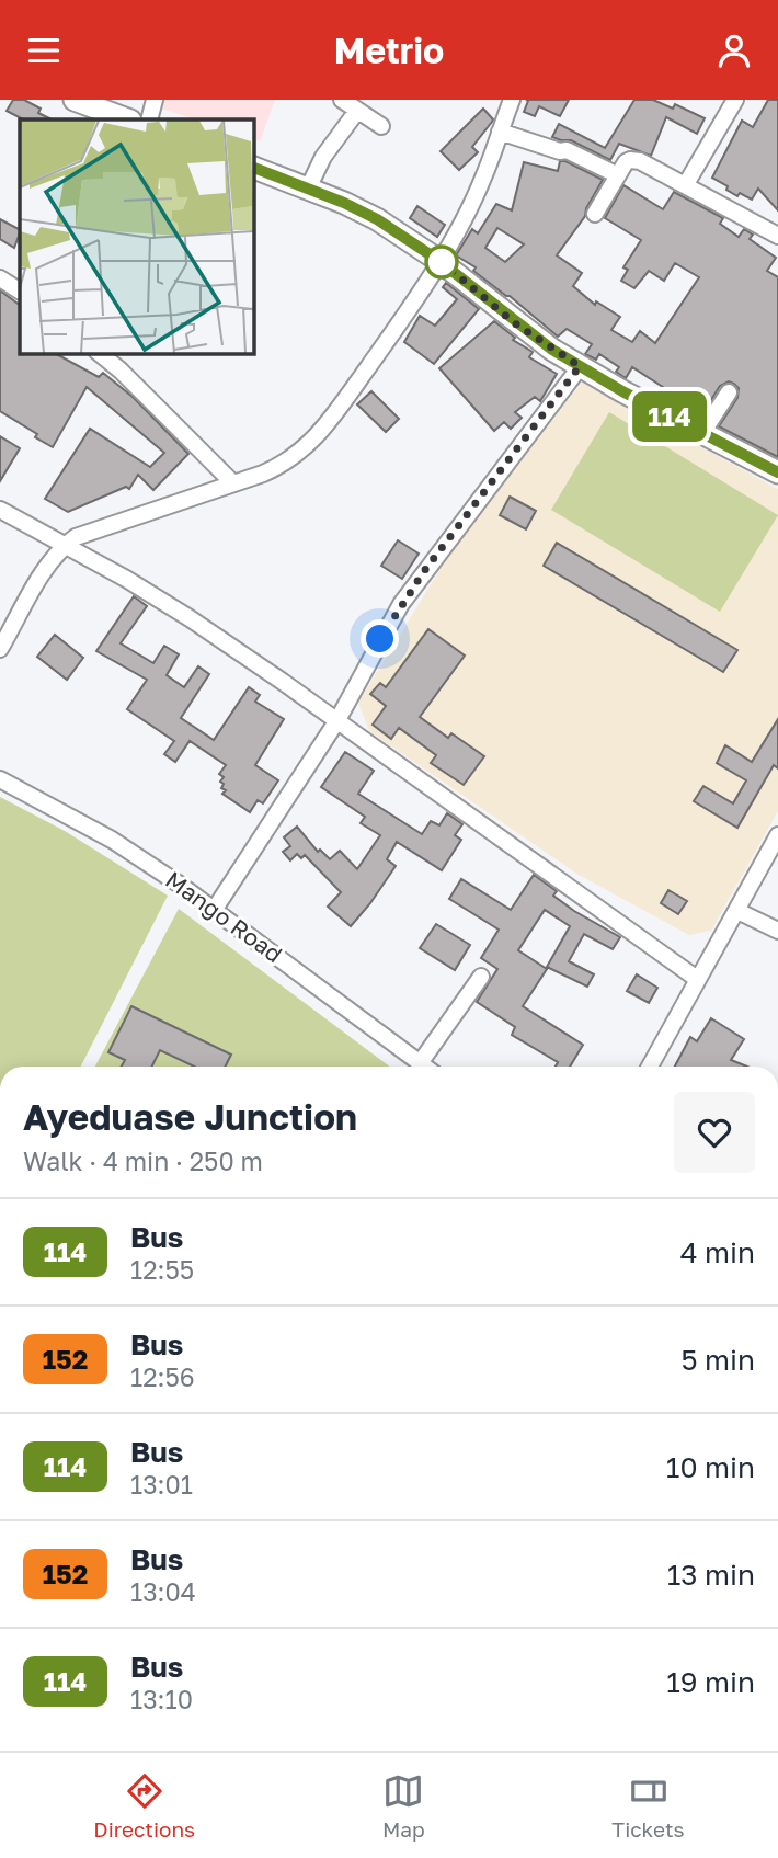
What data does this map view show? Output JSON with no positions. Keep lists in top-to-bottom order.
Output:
{
  "streets": {
    "street": ["Mango Road"]
  },
  "lines": ["bus line 114"],
  "page": {
    "header": "Metrio",
    "on_map": "114",
    "heading": ["Ayeduase Junction", "Walk · 4 min · 250 m"],
    "list": [
      {
        "mark": "114",
        "name": "Bus",
        "note": "12:55",
        "value": "4 min"
      },
      {
        "mark": "152",
        "name": "Bus",
        "note": "12:56",
        "value": "5 min"
      },
      {
        "mark": "114",
        "name": "Bus",
        "note": "13:01",
        "value": "10 min"
      },
      {
        "mark": "152",
        "name": "Bus",
        "note": "13:04",
        "value": "13 min"
      },
      {
        "mark": "114",
        "name": "Bus",
        "note": "13:10",
        "value": "19 min"
      }
    ],
    "tabs": ["Directions", "Map", "Tickets"]
  }
}
